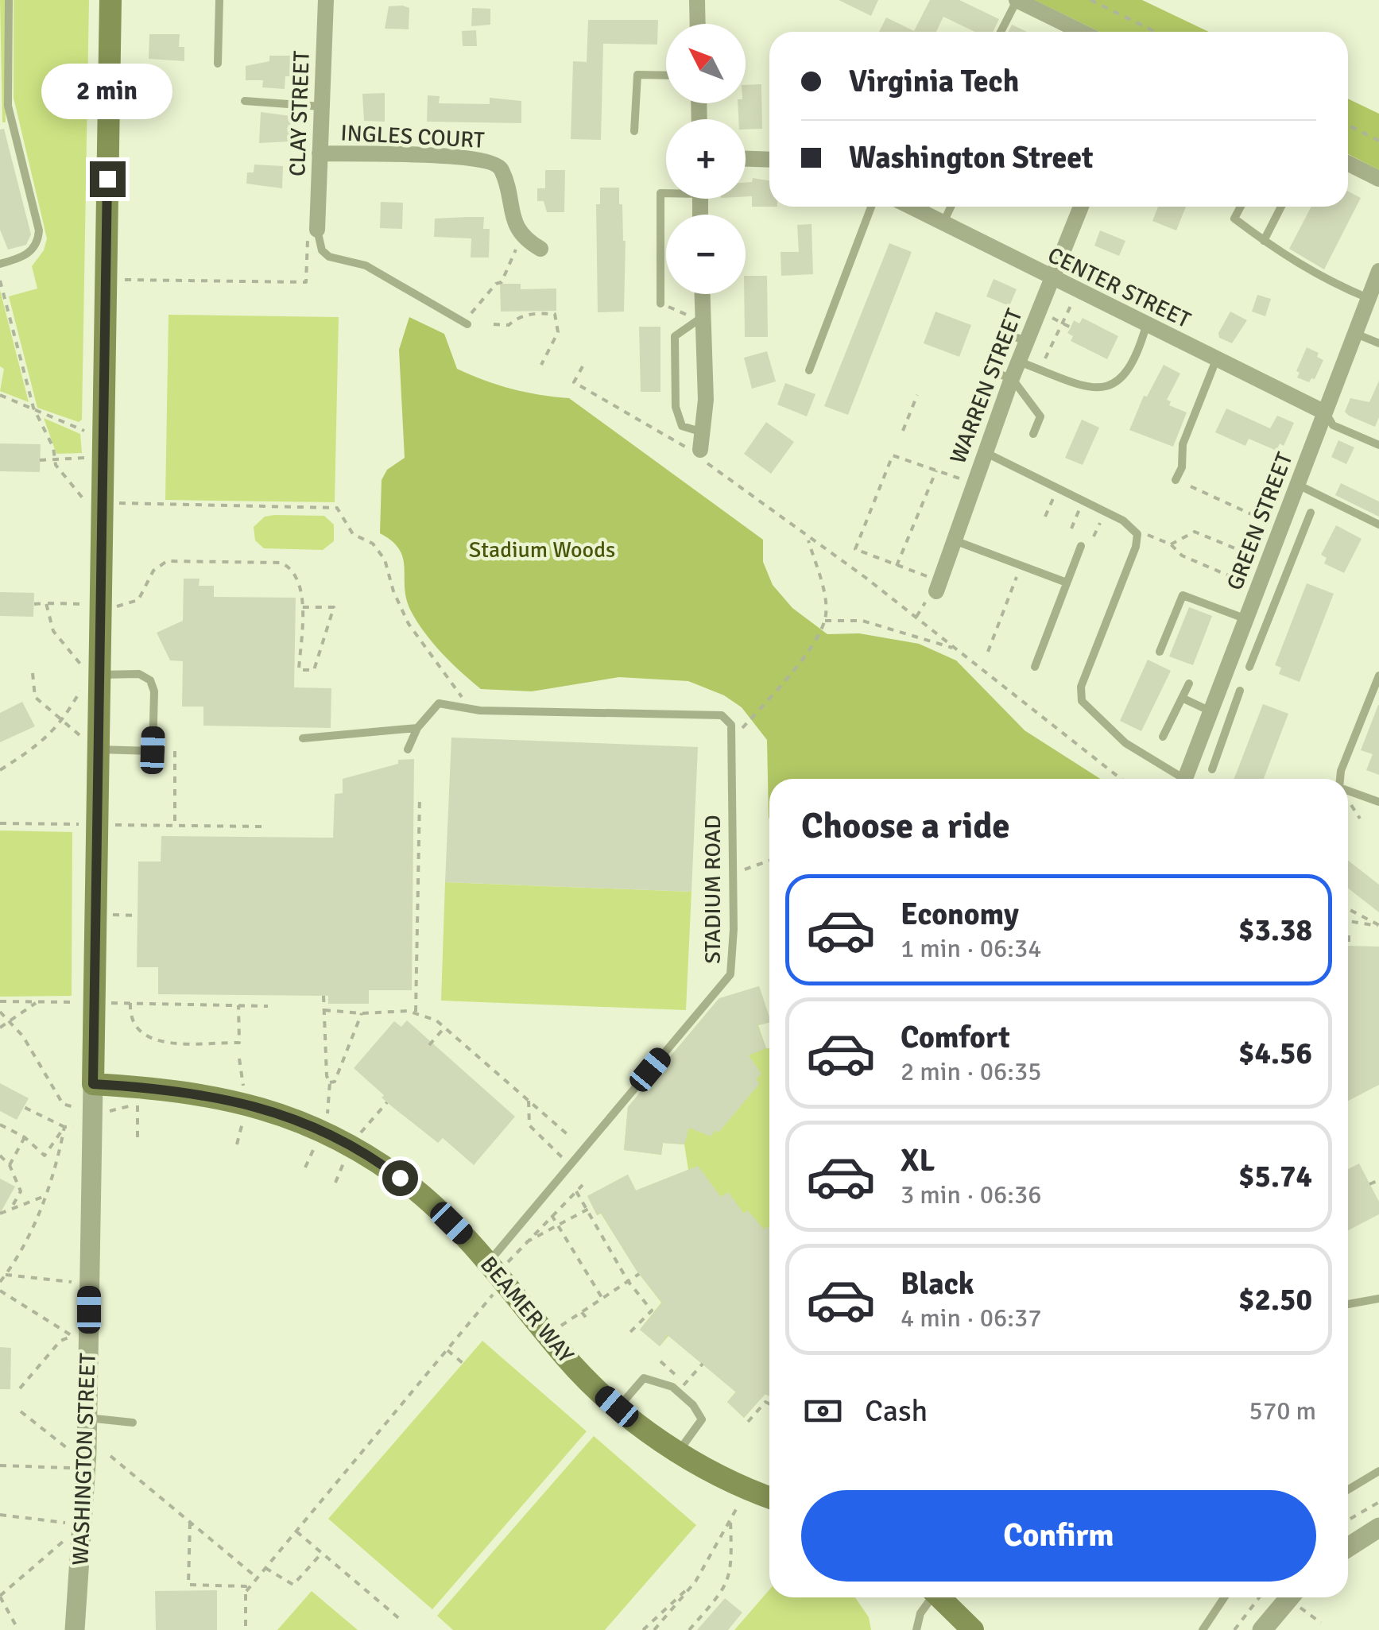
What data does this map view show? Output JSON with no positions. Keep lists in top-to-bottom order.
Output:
{
  "streets": {
    "main road": ["BEAMER WAY", "WASHINGTON STREET"],
    "street": [
      "CLAY STREET",
      "INGLES COURT",
      "CENTER STREET",
      "WARREN STREET",
      "GREEN STREET"
    ],
    "lane": ["STADIUM ROAD"]
  },
  "crossings": [
    ["CLAY STREET", "INGLES COURT"],
    ["CENTER STREET", "WARREN STREET"],
    ["CENTER STREET", "GREEN STREET"],
    ["STADIUM ROAD", "BEAMER WAY"],
    ["BEAMER WAY", "WASHINGTON STREET"]
  ],
  "parks": ["Stadium Woods"],
  "north": "top left",
  "page": {
    "map_buttons": ["+", "−"],
    "banner": ["Virginia Tech", "Washington Street"],
    "bubble": "2 min",
    "heading": "Choose a ride",
    "list": [
      {
        "name": "Economy",
        "note": "1 min · 06:34",
        "value": "$3.38"
      },
      {
        "name": "Comfort",
        "note": "2 min · 06:35",
        "value": "$4.56"
      },
      {
        "name": "XL",
        "note": "3 min · 06:36",
        "value": "$5.74"
      },
      {
        "name": "Black",
        "note": "4 min · 06:37",
        "value": "$2.50"
      }
    ],
    "pay": ["Cash", "570 m"],
    "buttons": "Confirm"
  }
}
